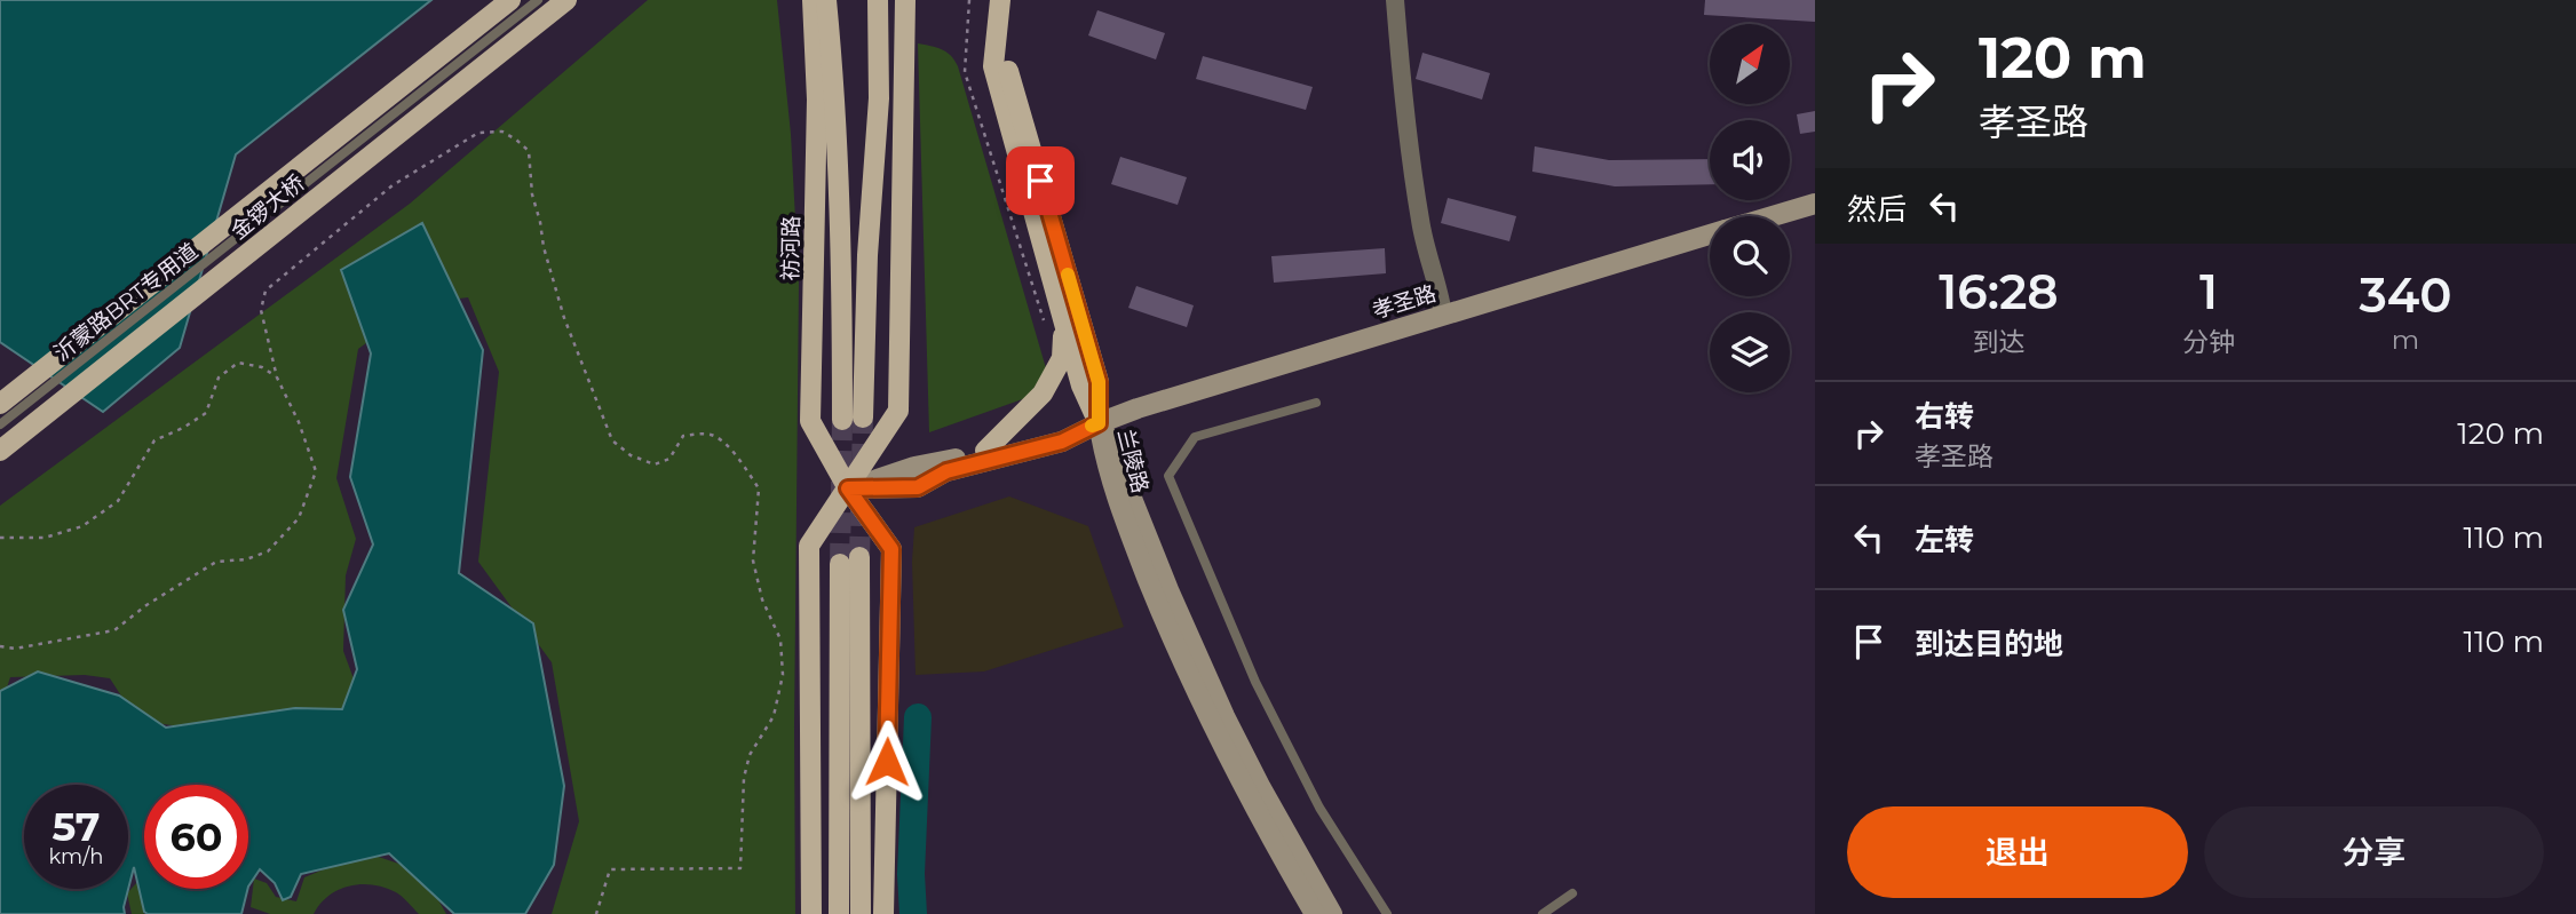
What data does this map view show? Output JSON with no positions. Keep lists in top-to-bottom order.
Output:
{
  "streets": {
    "main road": [
      "金锣大桥",
      "祊河路",
      "孝圣路",
      "兰陵路"
    ],
    "lane": ["沂蒙路BRT专用道"]
  },
  "crossings": [
    ["祊河路", "孝圣路"],
    ["孝圣路", "兰陵路"]
  ],
  "north": "top right",
  "page": {
    "turn": ["120 m", "孝圣路"],
    "then": "然后",
    "eta": [
      "16:28",
      "到达",
      "1",
      "分钟",
      "340",
      "m"
    ],
    "list": [
      {
        "name": "右转",
        "note": "孝圣路",
        "value": "120 m"
      },
      {
        "name": "左转",
        "value": "110 m"
      },
      {
        "name": "到达目的地",
        "value": "110 m"
      }
    ],
    "speed": "57 km/h",
    "limit": "60",
    "buttons": ["退出", "分享"]
  }
}
